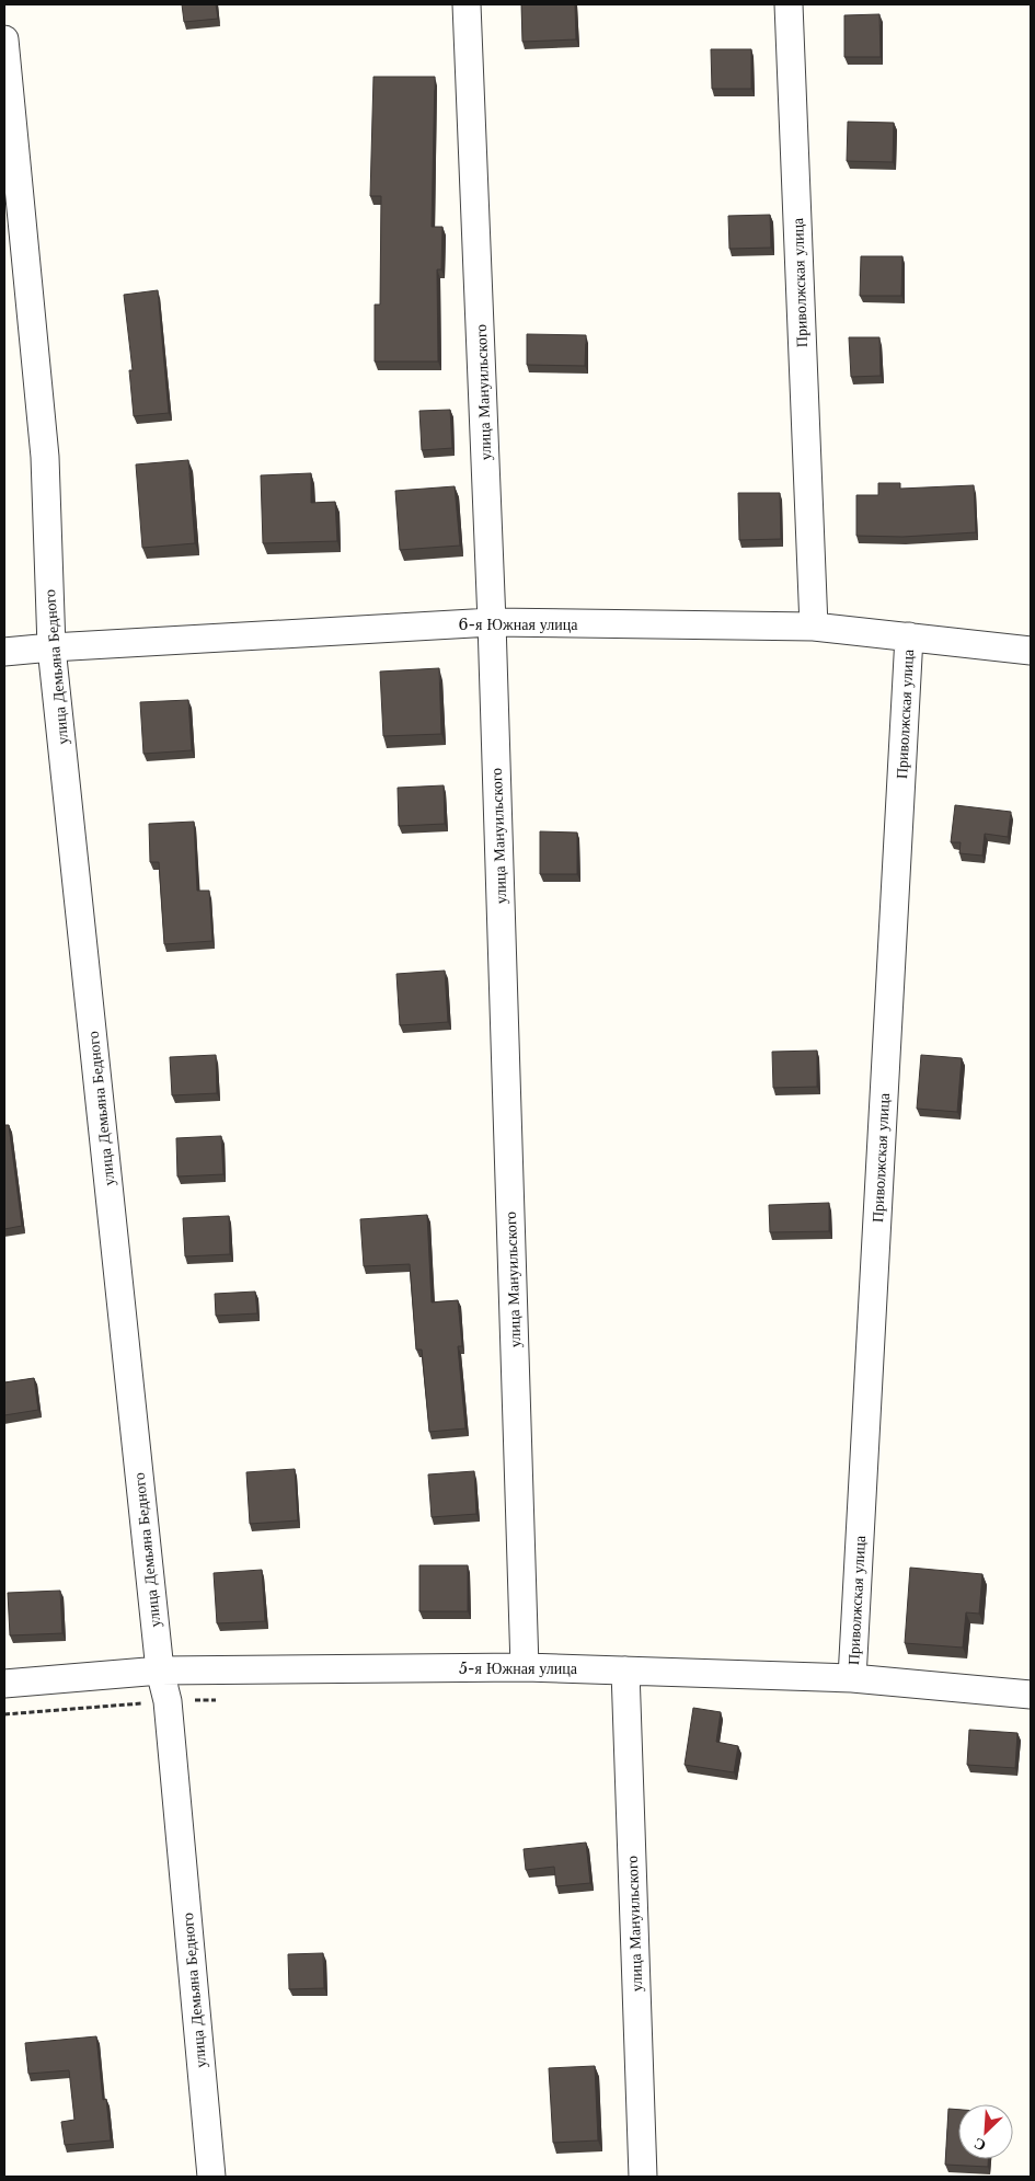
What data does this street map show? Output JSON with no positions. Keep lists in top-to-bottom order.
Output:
{
  "streets": {
    "street": [
      "Приволжская улица",
      "улица Мануильского",
      "6-я Южная улица",
      "улица Демьяна Бедного",
      "5-я Южная улица"
    ]
  },
  "crossings": [
    ["Приволжская улица", "6-я Южная улица"],
    ["Приволжская улица", "5-я Южная улица"],
    ["улица Мануильского", "6-я Южная улица"],
    ["улица Мануильского", "5-я Южная улица"],
    ["6-я Южная улица", "улица Демьяна Бедного"],
    ["улица Демьяна Бедного", "5-я Южная улица"]
  ],
  "north": "bottom left"
}
